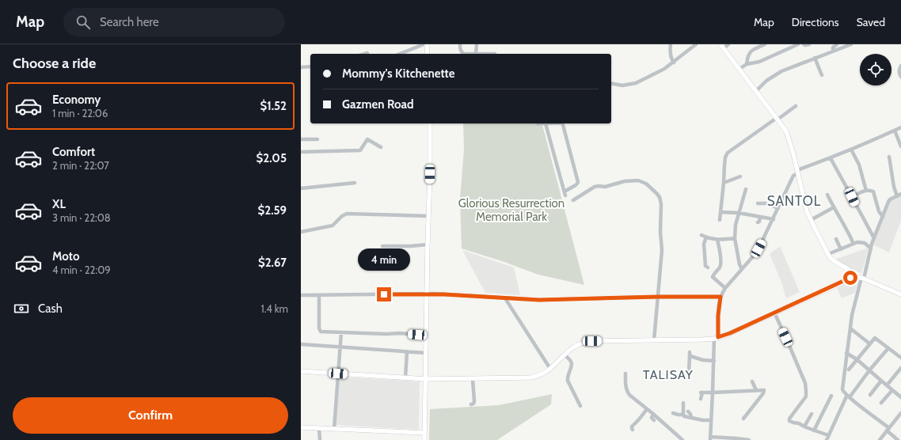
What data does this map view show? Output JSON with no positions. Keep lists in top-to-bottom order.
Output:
{
  "districts": ["SANTOL", "TALISAY"],
  "parks": ["Glorious Resurrection Memorial Park"],
  "page": {
    "header": "Map",
    "search": "Search here",
    "nav": ["Map", "Directions", "Saved"],
    "heading": "Choose a ride",
    "banner": ["Mommy's Kitchenette", "Gazmen Road"],
    "list": [
      {
        "name": "Economy",
        "note": "1 min · 22:06",
        "value": "$1.52"
      },
      {
        "name": "Comfort",
        "note": "2 min · 22:07",
        "value": "$2.05"
      },
      {
        "name": "XL",
        "note": "3 min · 22:08",
        "value": "$2.59"
      },
      {
        "name": "Moto",
        "note": "4 min · 22:09",
        "value": "$2.67"
      }
    ],
    "bubble": "4 min",
    "pay": ["Cash", "1.4 km"],
    "buttons": "Confirm"
  }
}
